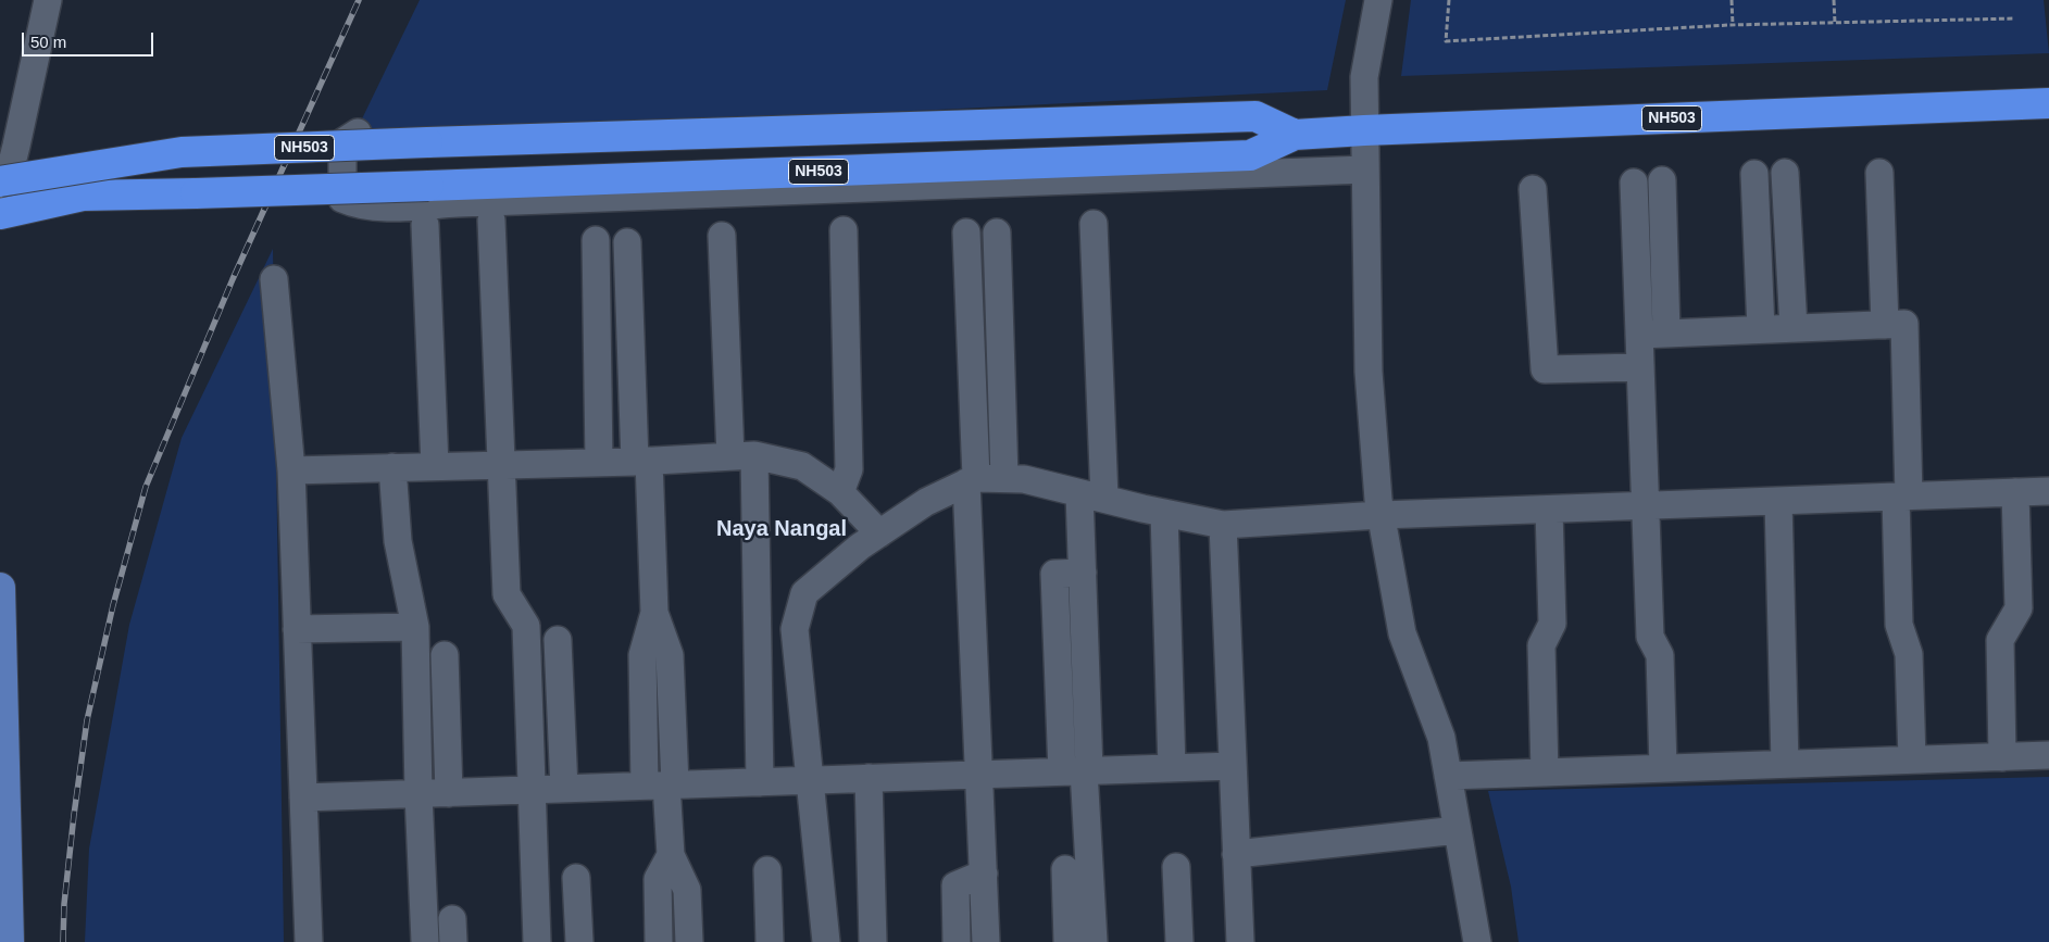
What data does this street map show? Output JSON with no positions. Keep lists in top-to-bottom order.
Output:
{
  "streets": {
    "highway": ["NH503"]
  },
  "districts": ["Naya Nangal"],
  "scale_bar": "50 m"
}
